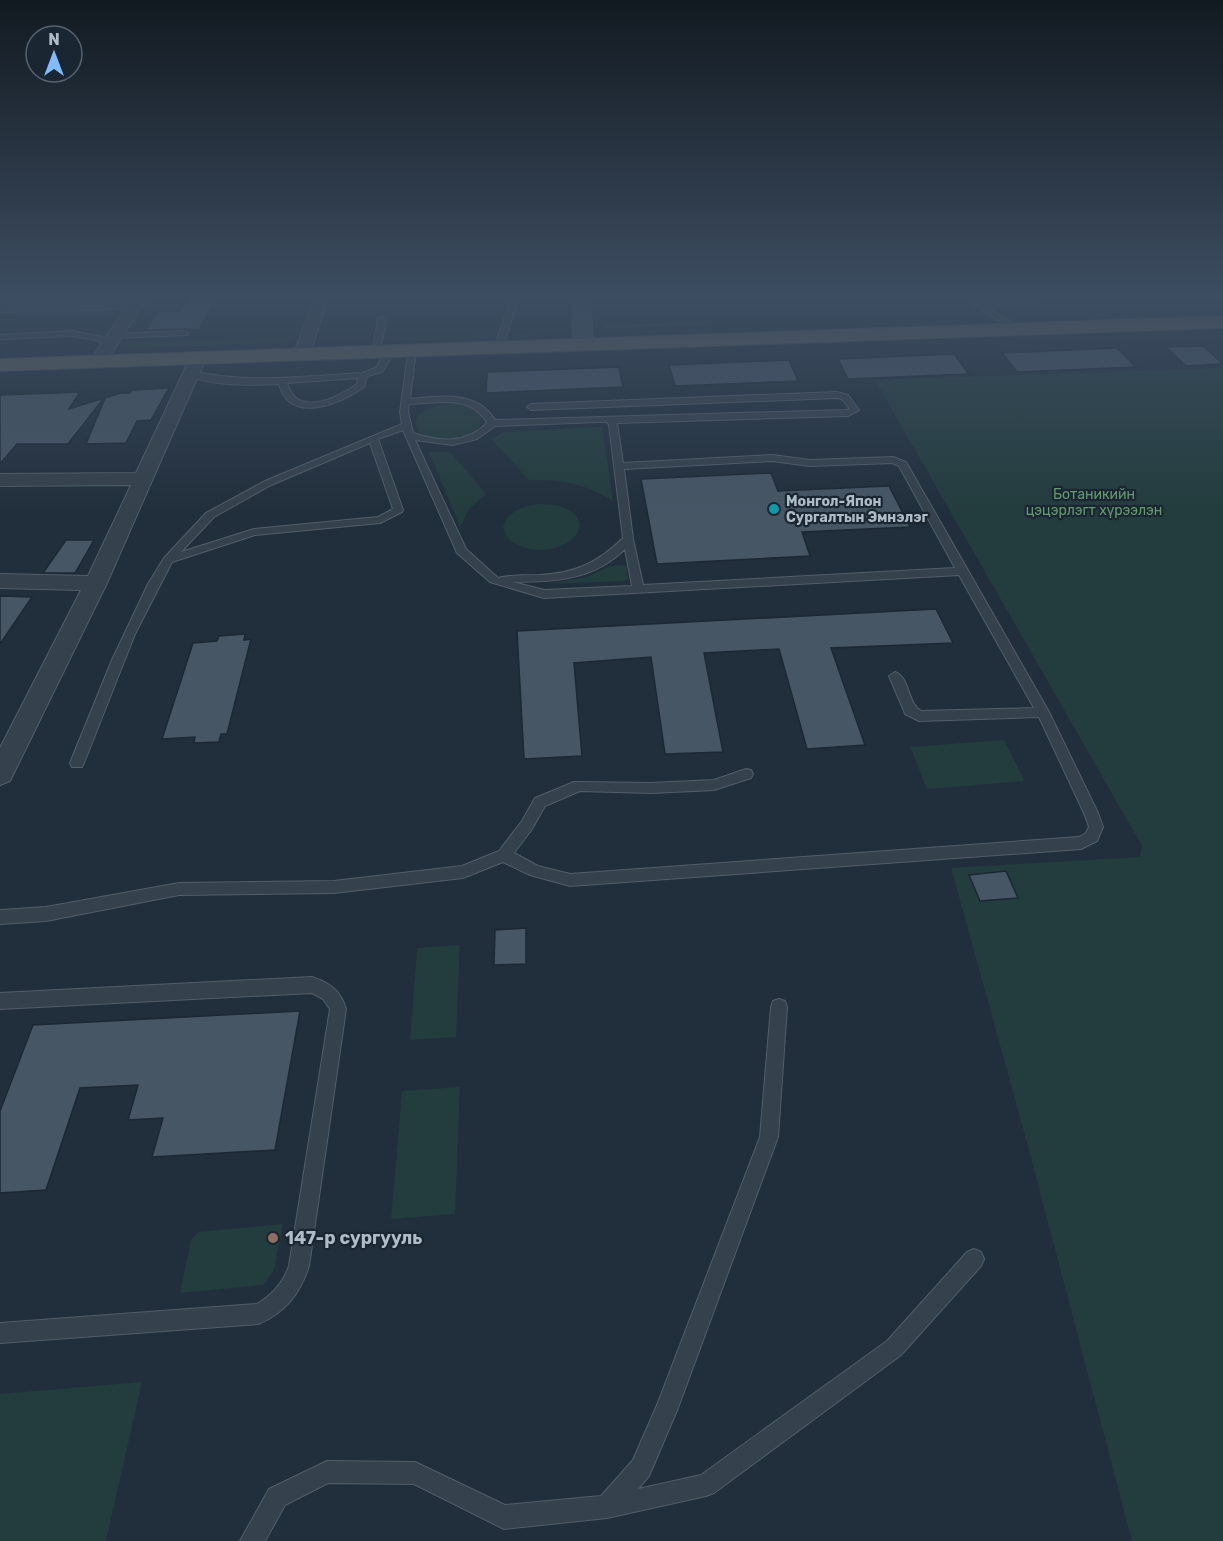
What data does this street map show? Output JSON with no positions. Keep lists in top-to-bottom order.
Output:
{
  "parks": ["Ботаникийн цэцэрлэгт хүрээлэн"],
  "places": ["Монгол-Япон Сургалтын Эмнэлэг", "147-р сургууль"],
  "north": "top"
}
